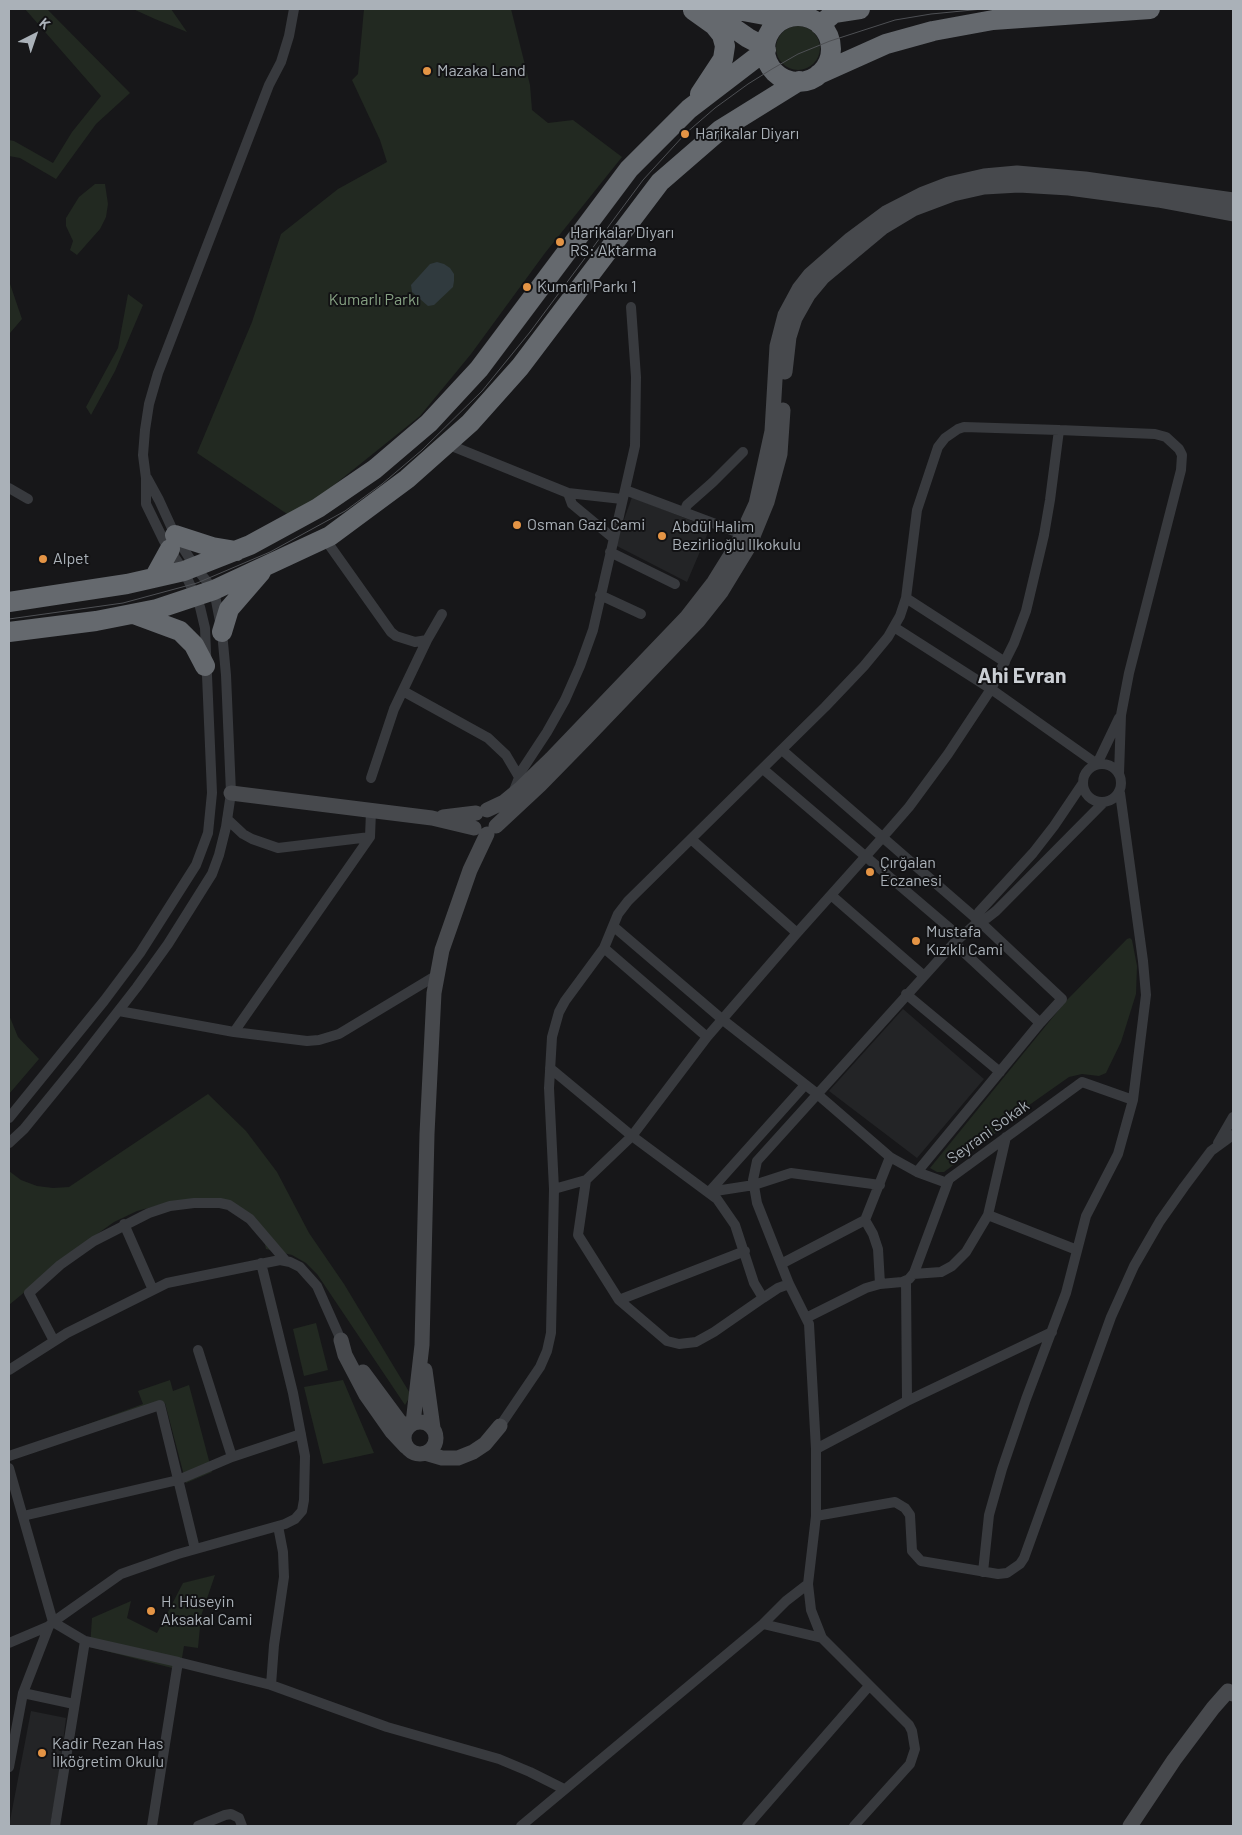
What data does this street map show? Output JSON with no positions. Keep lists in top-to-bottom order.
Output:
{
  "streets": {
    "street": ["Seyrani Sokak"]
  },
  "districts": ["Ahi Evran"],
  "parks": ["Kumarlı Parkı"],
  "places": [
    "Mazaka Land",
    "Harikalar Diyarı",
    "Harikalar Diyarı RS: Aktarma",
    "Kumarlı Parkı 1",
    "Osman Gazi Cami",
    "Abdül Halim Bezirlioğlu Ilkokulu",
    "Alpet",
    "Çırğalan Eczanesi",
    "Mustafa Kızıklı Cami",
    "H. Hüseyin Aksakal Cami",
    "Kadir Rezan Has İlköğretim Okulu"
  ],
  "north": "top right"
}
